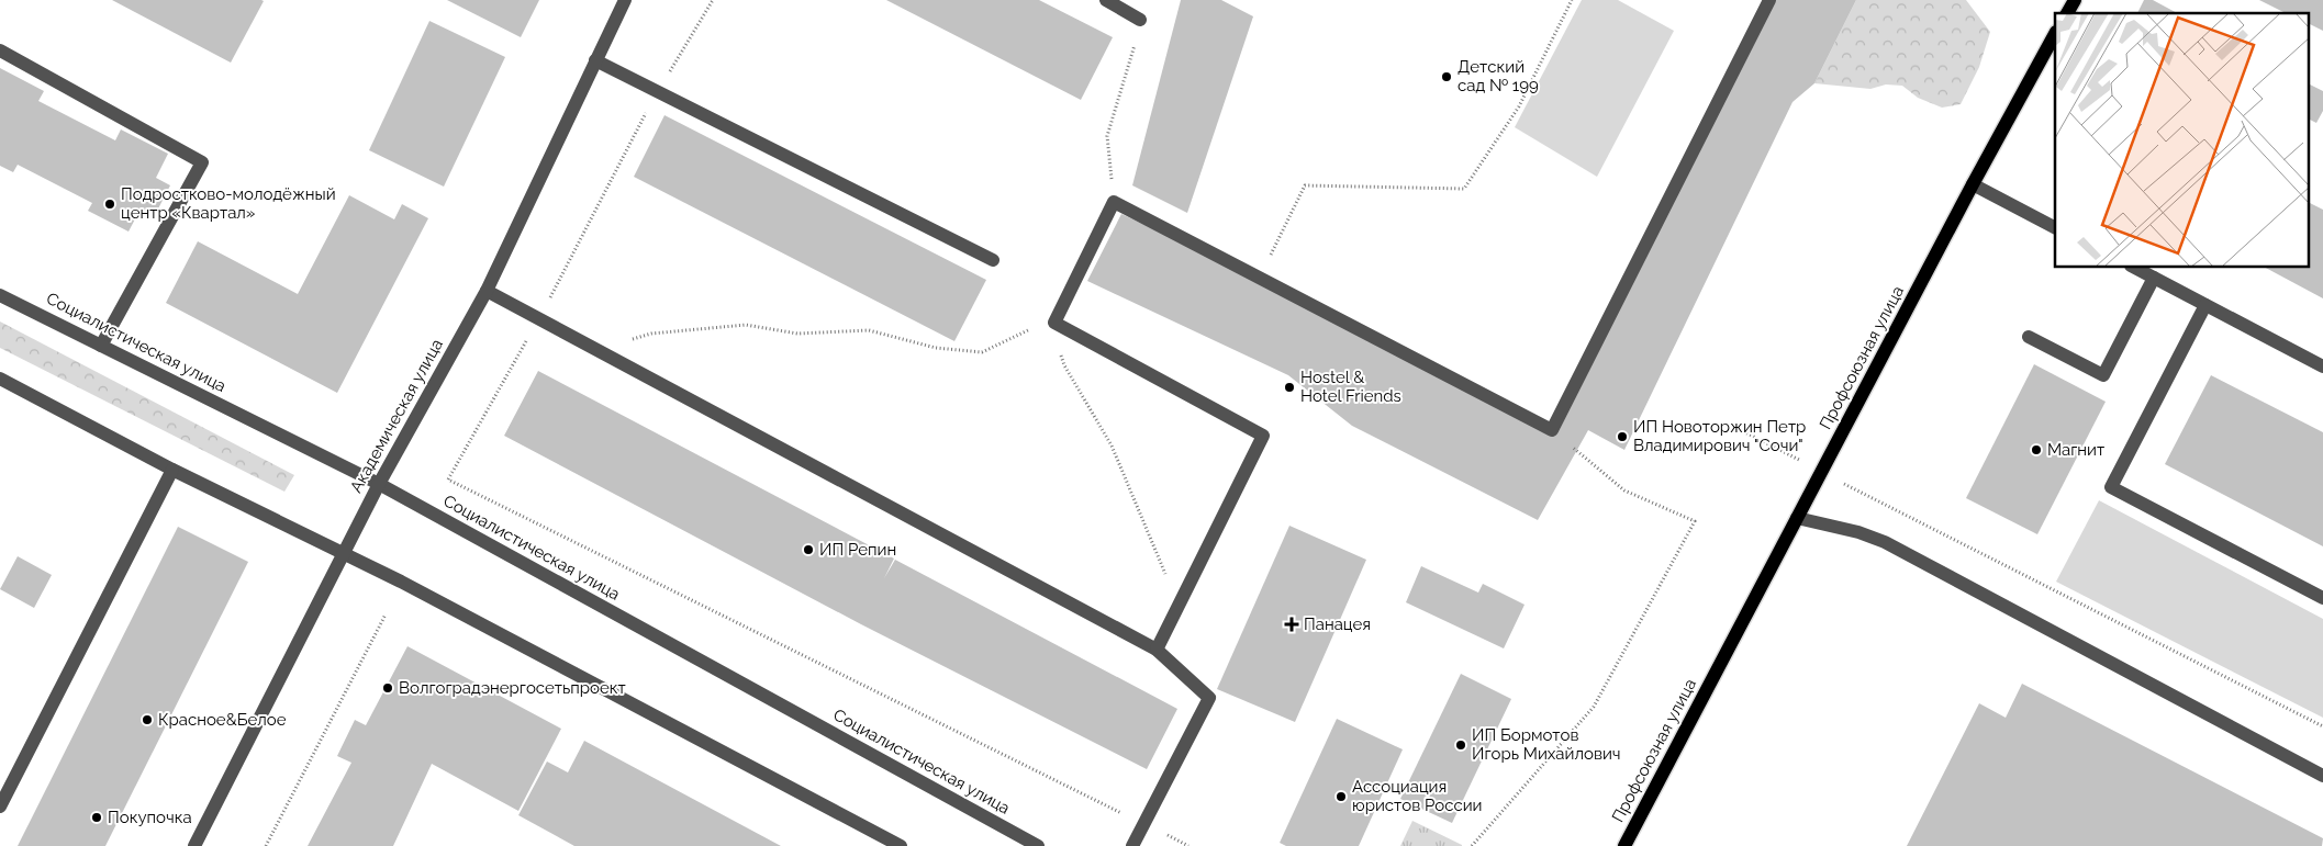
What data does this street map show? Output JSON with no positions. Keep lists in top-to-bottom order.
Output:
{
  "streets": {
    "main road": ["Профсоюзная улица"],
    "street": ["Социалистическая улица", "Академическая улица"]
  },
  "crossings": [
    ["Социалистическая улица", "Академическая улица"]
  ],
  "places": {
    "other": [
      "Детский сад № 199",
      "Подростково-молодёжный центр «Квартал»",
      "Hostel & Hotel Friends",
      "ИП Новоторжин Петр Владимирович \"Сочи\"",
      "Магнит",
      "ИП Репин",
      "Волгоградэнергосетьпроект",
      "Красное&Белое",
      "ИП Бормотов Игорь Михайлович",
      "Ассоциация юристов России",
      "Покупочка"
    ],
    "health": ["Панацея"]
  }
}
